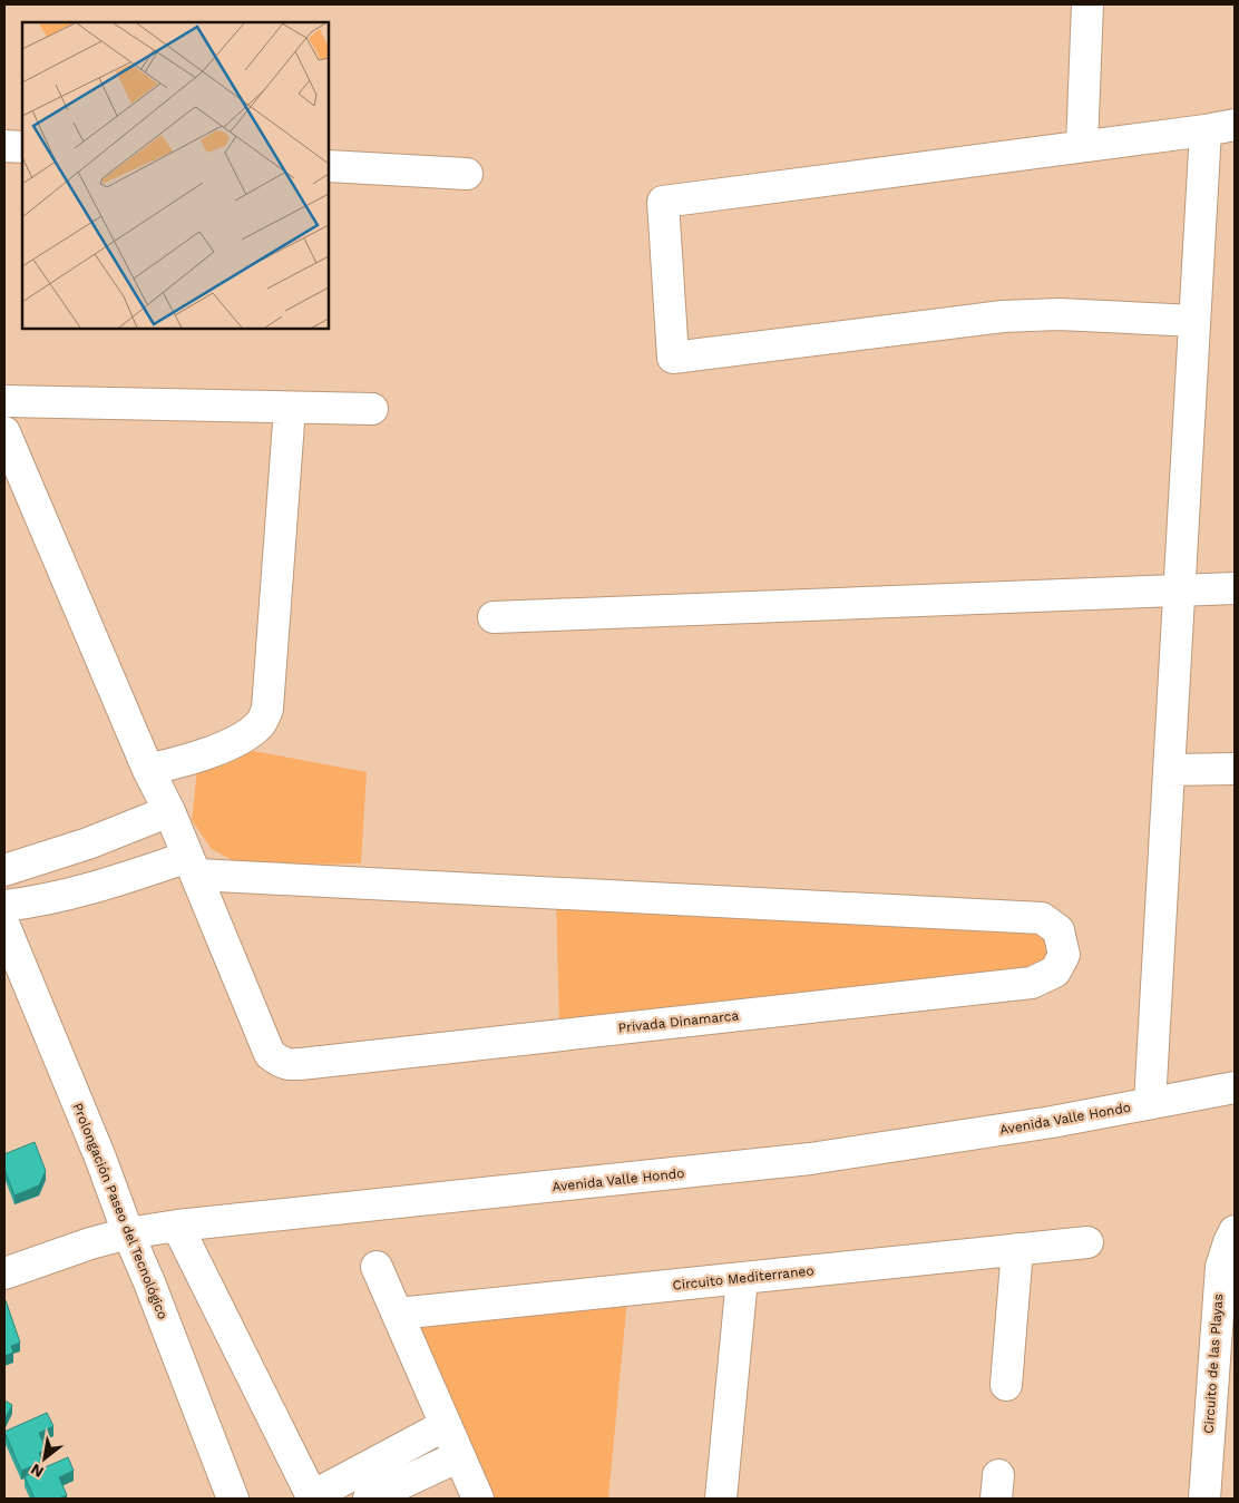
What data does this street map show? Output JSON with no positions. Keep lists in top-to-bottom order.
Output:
{
  "streets": {
    "street": [
      "Privada Dinamarca",
      "Avenida Valle Hondo",
      "Prolongación Paseo del Tecnológico",
      "Circuito Mediterraneo",
      "Circuito de las Playas"
    ]
  },
  "crossings": [
    ["Avenida Valle Hondo", "Prolongación Paseo del Tecnológico"]
  ],
  "north": "bottom left"
}
